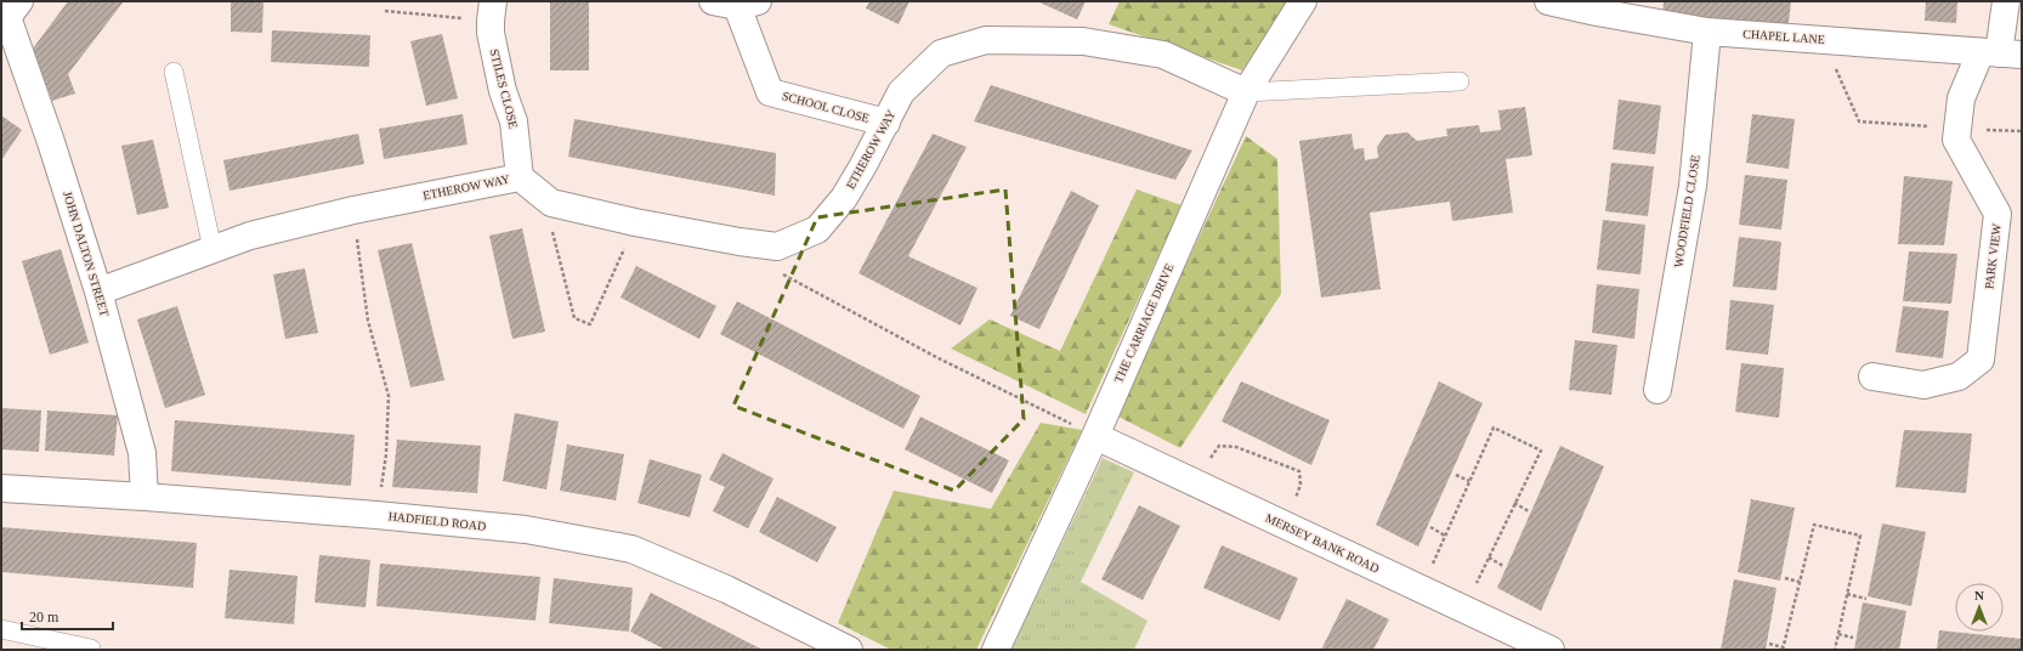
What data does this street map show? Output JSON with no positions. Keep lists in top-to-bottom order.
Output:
{
  "streets": {
    "street": [
      "CHAPEL LANE",
      "STILES CLOSE",
      "SCHOOL CLOSE",
      "ETHEROW WAY",
      "WOODFIELD CLOSE",
      "JOHN DALTON STREET",
      "PARK VIEW",
      "THE CARRIAGE DRIVE",
      "HADFIELD ROAD",
      "MERSEY BANK ROAD"
    ]
  },
  "crossings": [
    ["CHAPEL LANE", "WOODFIELD CLOSE"],
    ["CHAPEL LANE", "PARK VIEW"],
    ["STILES CLOSE", "ETHEROW WAY"],
    ["SCHOOL CLOSE", "ETHEROW WAY"],
    ["ETHEROW WAY", "JOHN DALTON STREET"],
    ["ETHEROW WAY", "THE CARRIAGE DRIVE"],
    ["JOHN DALTON STREET", "HADFIELD ROAD"],
    ["THE CARRIAGE DRIVE", "MERSEY BANK ROAD"]
  ],
  "scale_bar": "20 m",
  "north": "top"
}
